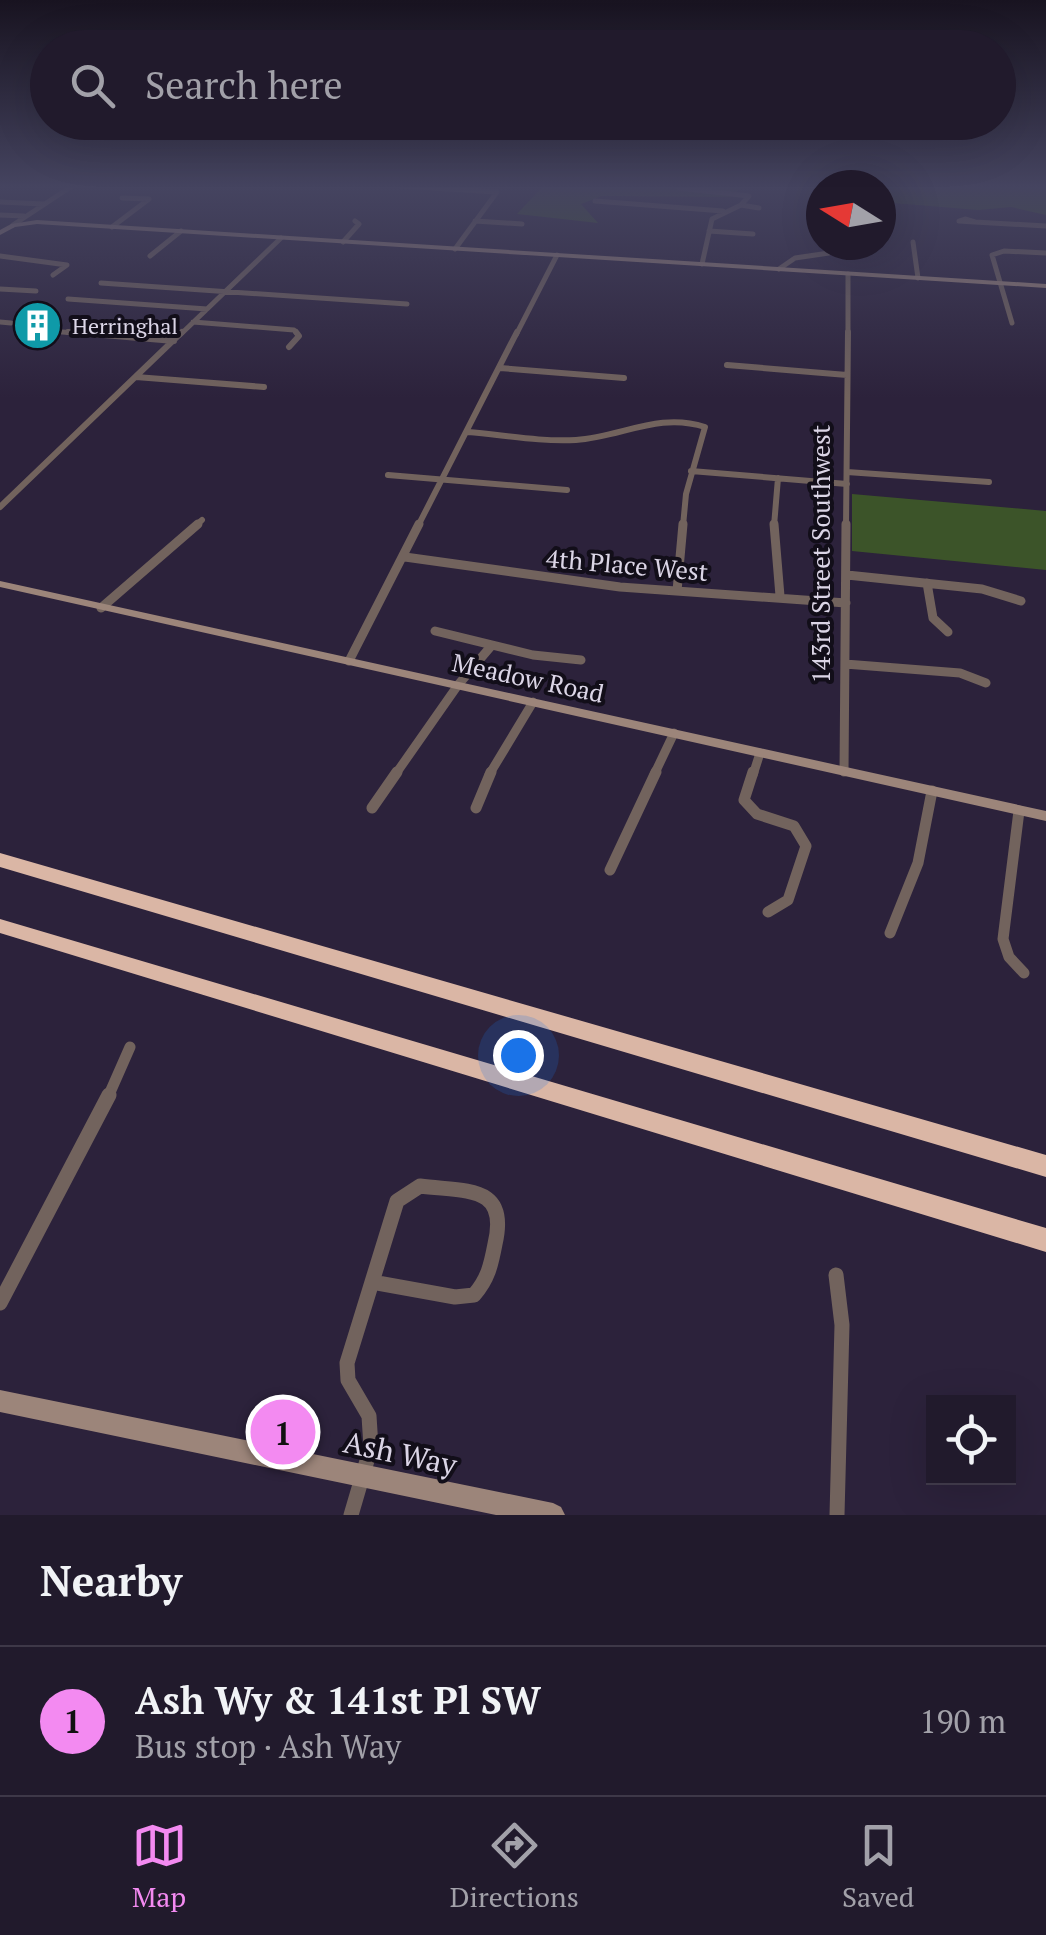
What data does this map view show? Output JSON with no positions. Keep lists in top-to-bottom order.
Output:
{
  "streets": {
    "street": [
      "143rd Street Southwest",
      "4th Place West",
      "Meadow Road",
      "Ash Way"
    ]
  },
  "crossings": [
    ["143rd Street Southwest", "4th Place West"],
    ["143rd Street Southwest", "Meadow Road"]
  ],
  "places": {
    "building": ["Herringhal"]
  },
  "north": "left",
  "page": {
    "search": "Search here",
    "pins": "1",
    "heading": "Nearby",
    "list": [
      {
        "mark": "1",
        "name": "Ash Wy & 141st Pl SW",
        "note": "Bus stop · Ash Way",
        "value": "190 m"
      }
    ],
    "nav": ["Map", "Directions", "Saved"]
  }
}
